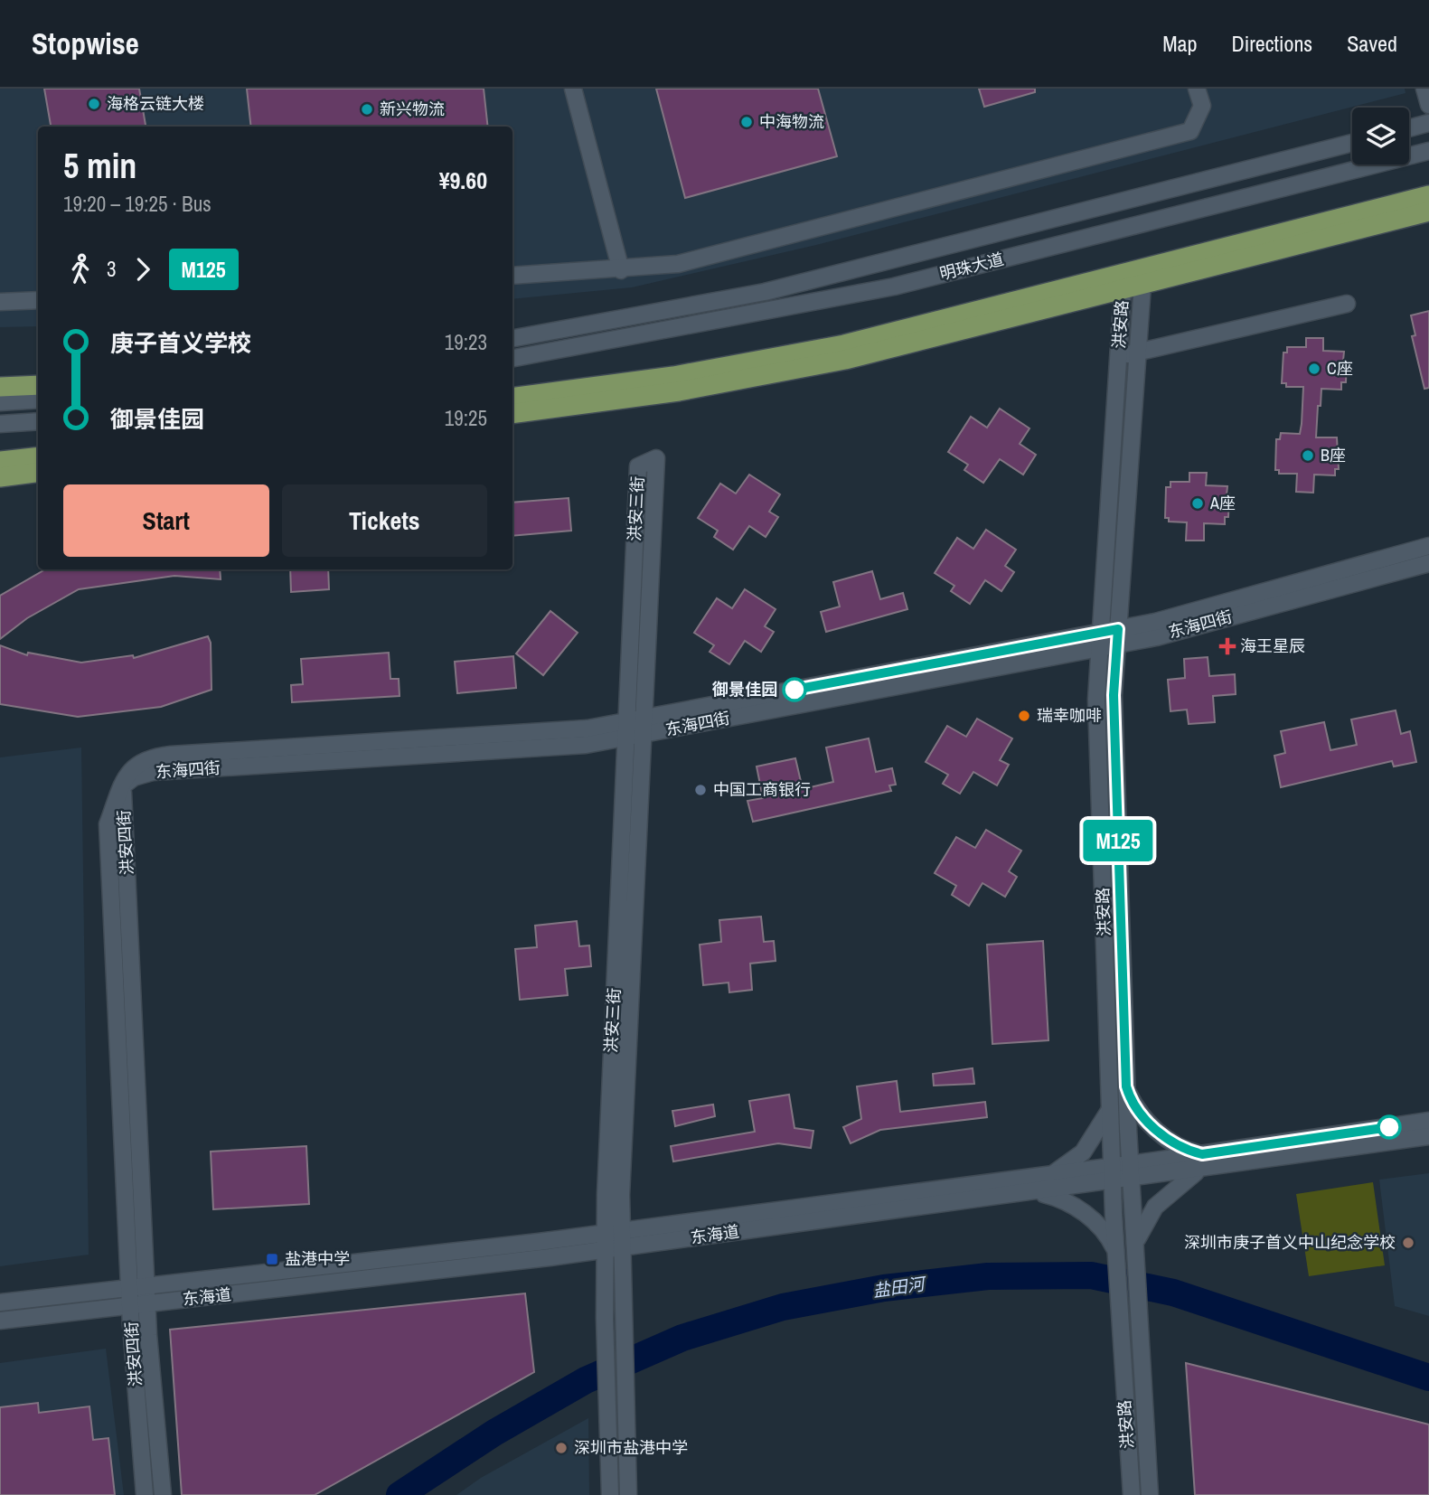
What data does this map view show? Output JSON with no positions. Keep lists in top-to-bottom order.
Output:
{
  "streets": {
    "street": [
      "明珠大道",
      "洪安路",
      "洪安三街",
      "东海四街",
      "洪安四街",
      "东海道"
    ]
  },
  "crossings": [
    ["洪安路", "东海四街"],
    ["洪安路", "东海道"],
    ["洪安三街", "东海四街"],
    ["洪安三街", "东海道"],
    ["东海四街", "洪安四街"],
    ["洪安四街", "东海道"]
  ],
  "water": ["盐田河"],
  "places": {
    "other": [
      "海格云链大楼",
      "新兴物流",
      "中海物流",
      "C座",
      "B座",
      "A座",
      "御景佳园",
      "瑞幸咖啡",
      "中国工商银行",
      "深圳市庚子首义中山纪念学校",
      "深圳市盐港中学"
    ],
    "health": ["海王星辰"],
    "transit": ["盐港中学"]
  },
  "lines": ["bus line M125"],
  "page": {
    "header": "Stopwise",
    "nav": ["Map", "Directions", "Saved"],
    "on_map": "M125",
    "heading": ["5 min", "19:20 – 19:25 · Bus", "¥9.60"],
    "legs": ["3", "M125"],
    "list": [
      {
        "name": "庚子首义学校",
        "value": "19:23"
      },
      {
        "name": "御景佳园",
        "value": "19:25"
      }
    ],
    "buttons": ["Start", "Tickets"]
  }
}
